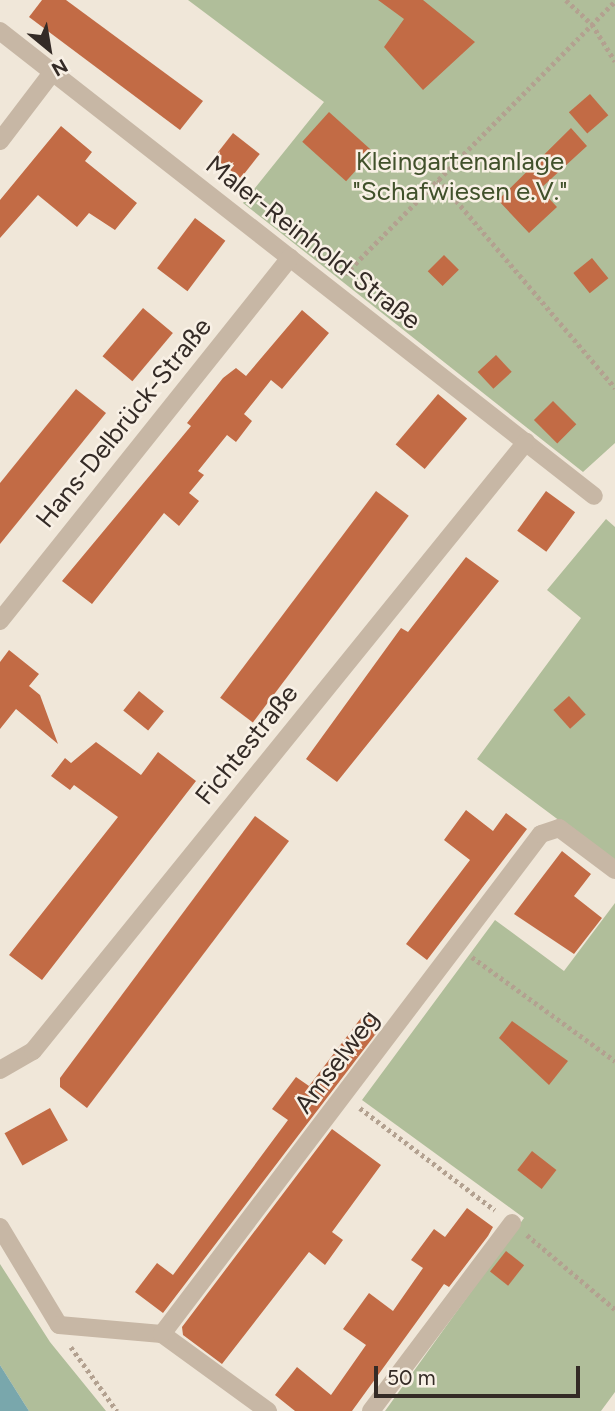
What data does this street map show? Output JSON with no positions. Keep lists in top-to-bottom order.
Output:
{
  "streets": {
    "street": [
      "Maler-Reinhold-Straße",
      "Hans-Delbrück-Straße",
      "Fichtestraße",
      "Amselweg"
    ]
  },
  "crossings": [
    ["Maler-Reinhold-Straße", "Hans-Delbrück-Straße"],
    ["Maler-Reinhold-Straße", "Fichtestraße"]
  ],
  "parks": ["Kleingartenanlage \"Schafwiesen e.V.\""],
  "scale_bar": "50 m",
  "north": "bottom right"
}
